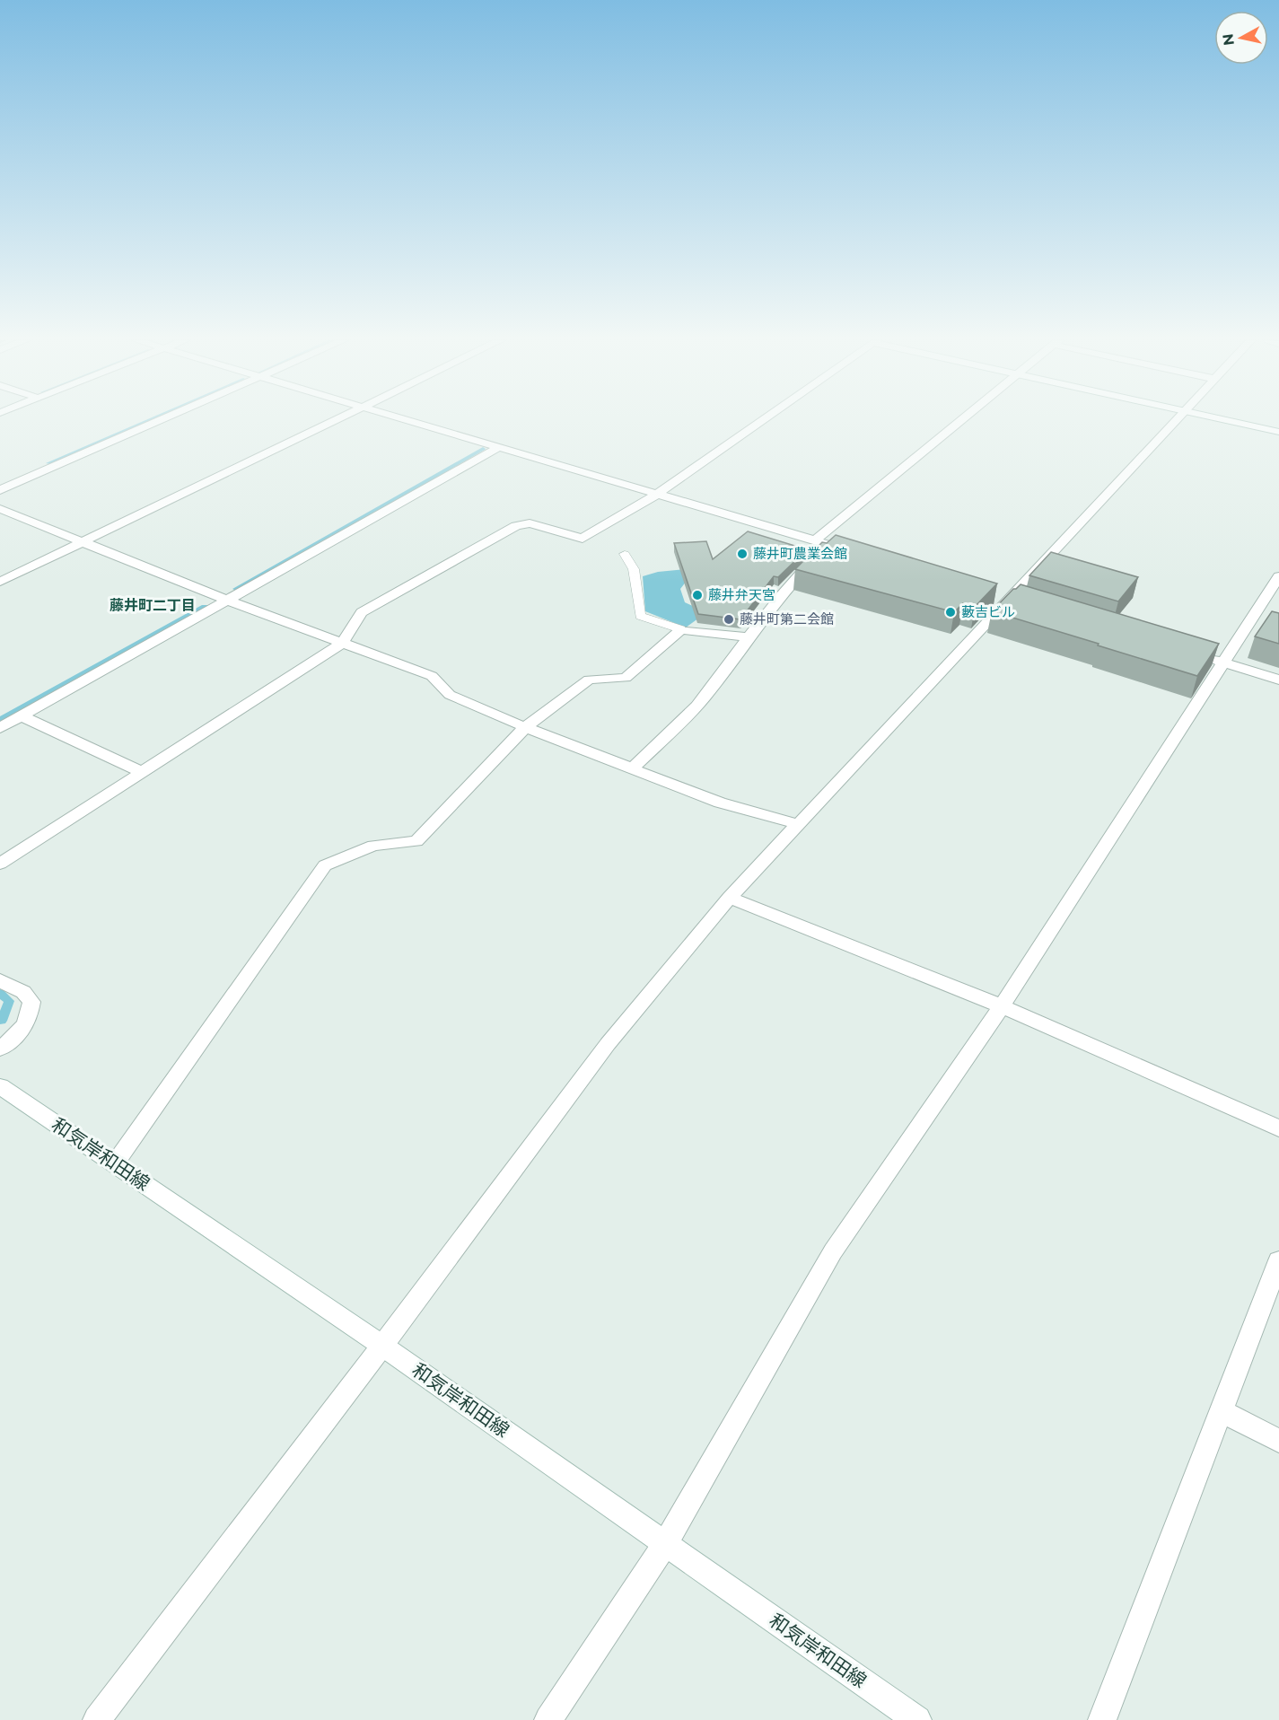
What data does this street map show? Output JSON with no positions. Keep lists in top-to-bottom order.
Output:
{
  "streets": {
    "street": ["和気岸和田線"]
  },
  "districts": ["藤井町二丁目"],
  "places": [
    "藤井町農業会館",
    "藤井弁天宮",
    "藪吉ビル",
    "藤井町第二会館"
  ],
  "north": "left"
}
